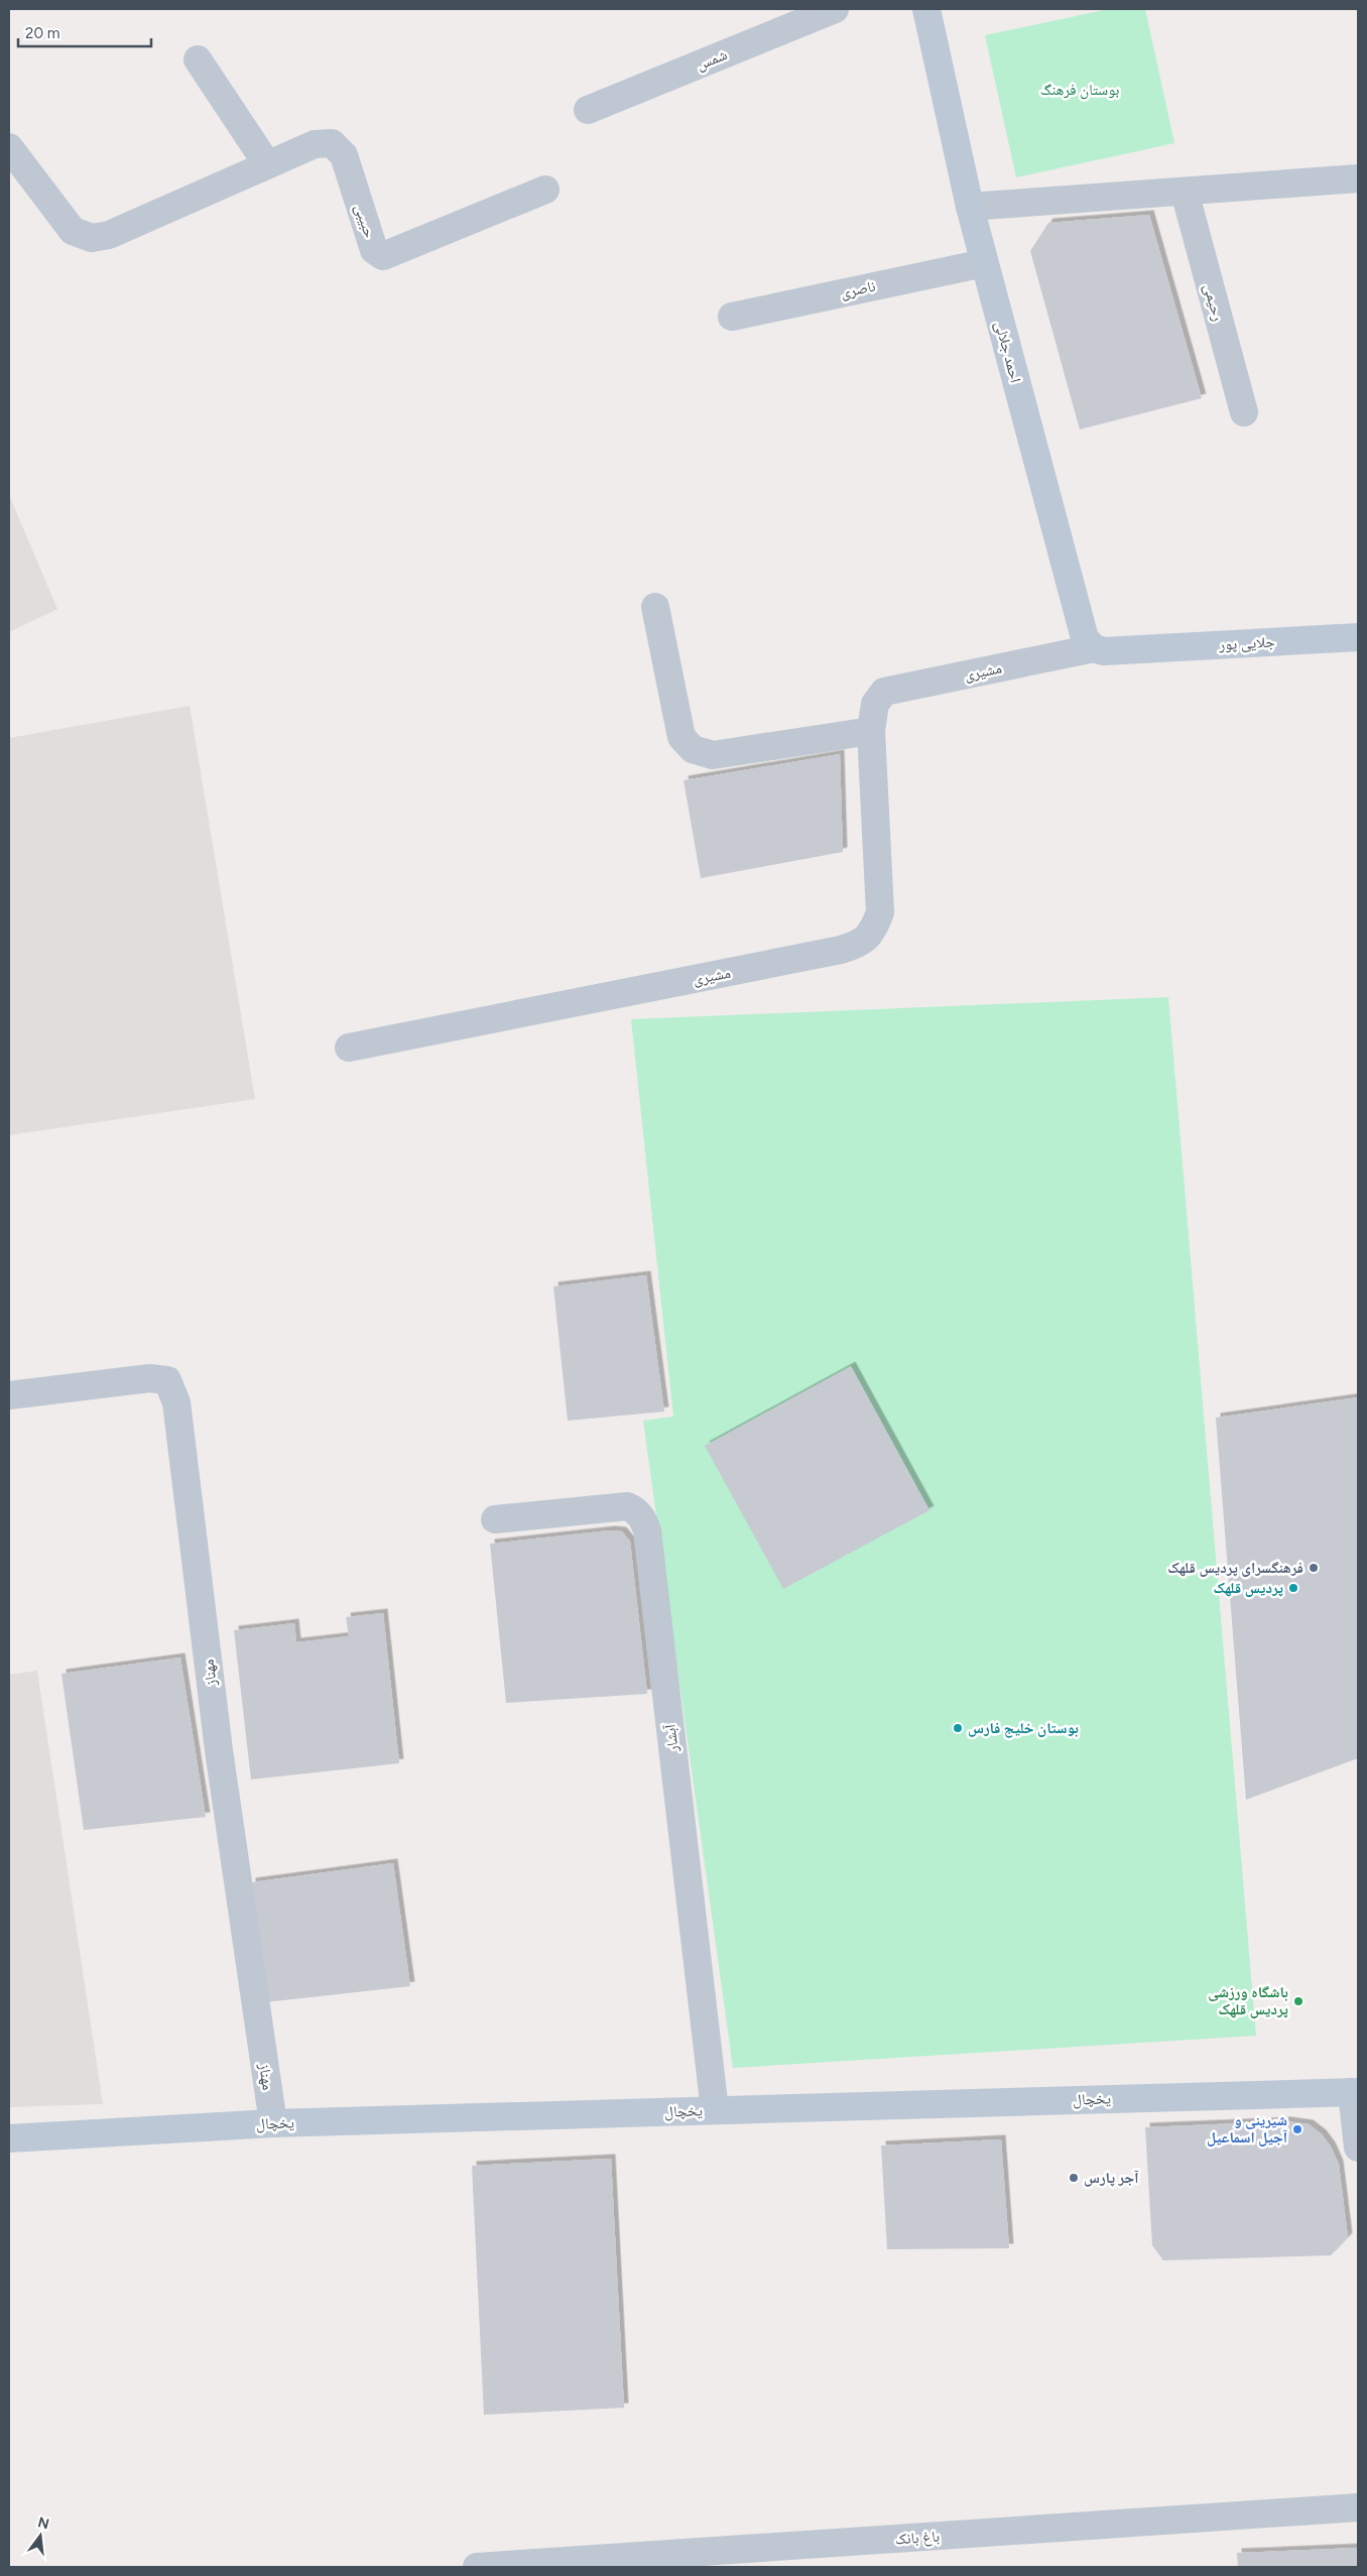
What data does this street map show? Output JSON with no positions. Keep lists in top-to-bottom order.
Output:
{
  "streets": {
    "street": [
      "شمس",
      "حبیبی",
      "ناصری",
      "رحیمی",
      "احمد جلالی",
      "جلایی پور",
      "مشیری",
      "مهناز",
      "آبشار",
      "یخچال",
      "باغ بانک"
    ]
  },
  "crossings": [
    ["ناصری", "احمد جلالی"],
    ["احمد جلالی", "جلایی پور"],
    ["احمد جلالی", "مشیری"],
    ["جلایی پور", "مشیری"],
    ["مهناز", "یخچال"],
    ["آبشار", "یخچال"]
  ],
  "parks": ["بوستان فرهنگ"],
  "places": [
    "فرهنگسرای پردیس قلهک",
    "پردیس قلهک",
    "بوستان خلیج فارس",
    "باشگاه ورزشی پردیس قلهک",
    "شیرینی و آجیل اسماعيل",
    "آجر پارس"
  ],
  "scale_bar": "20 m",
  "north": "top"
}
